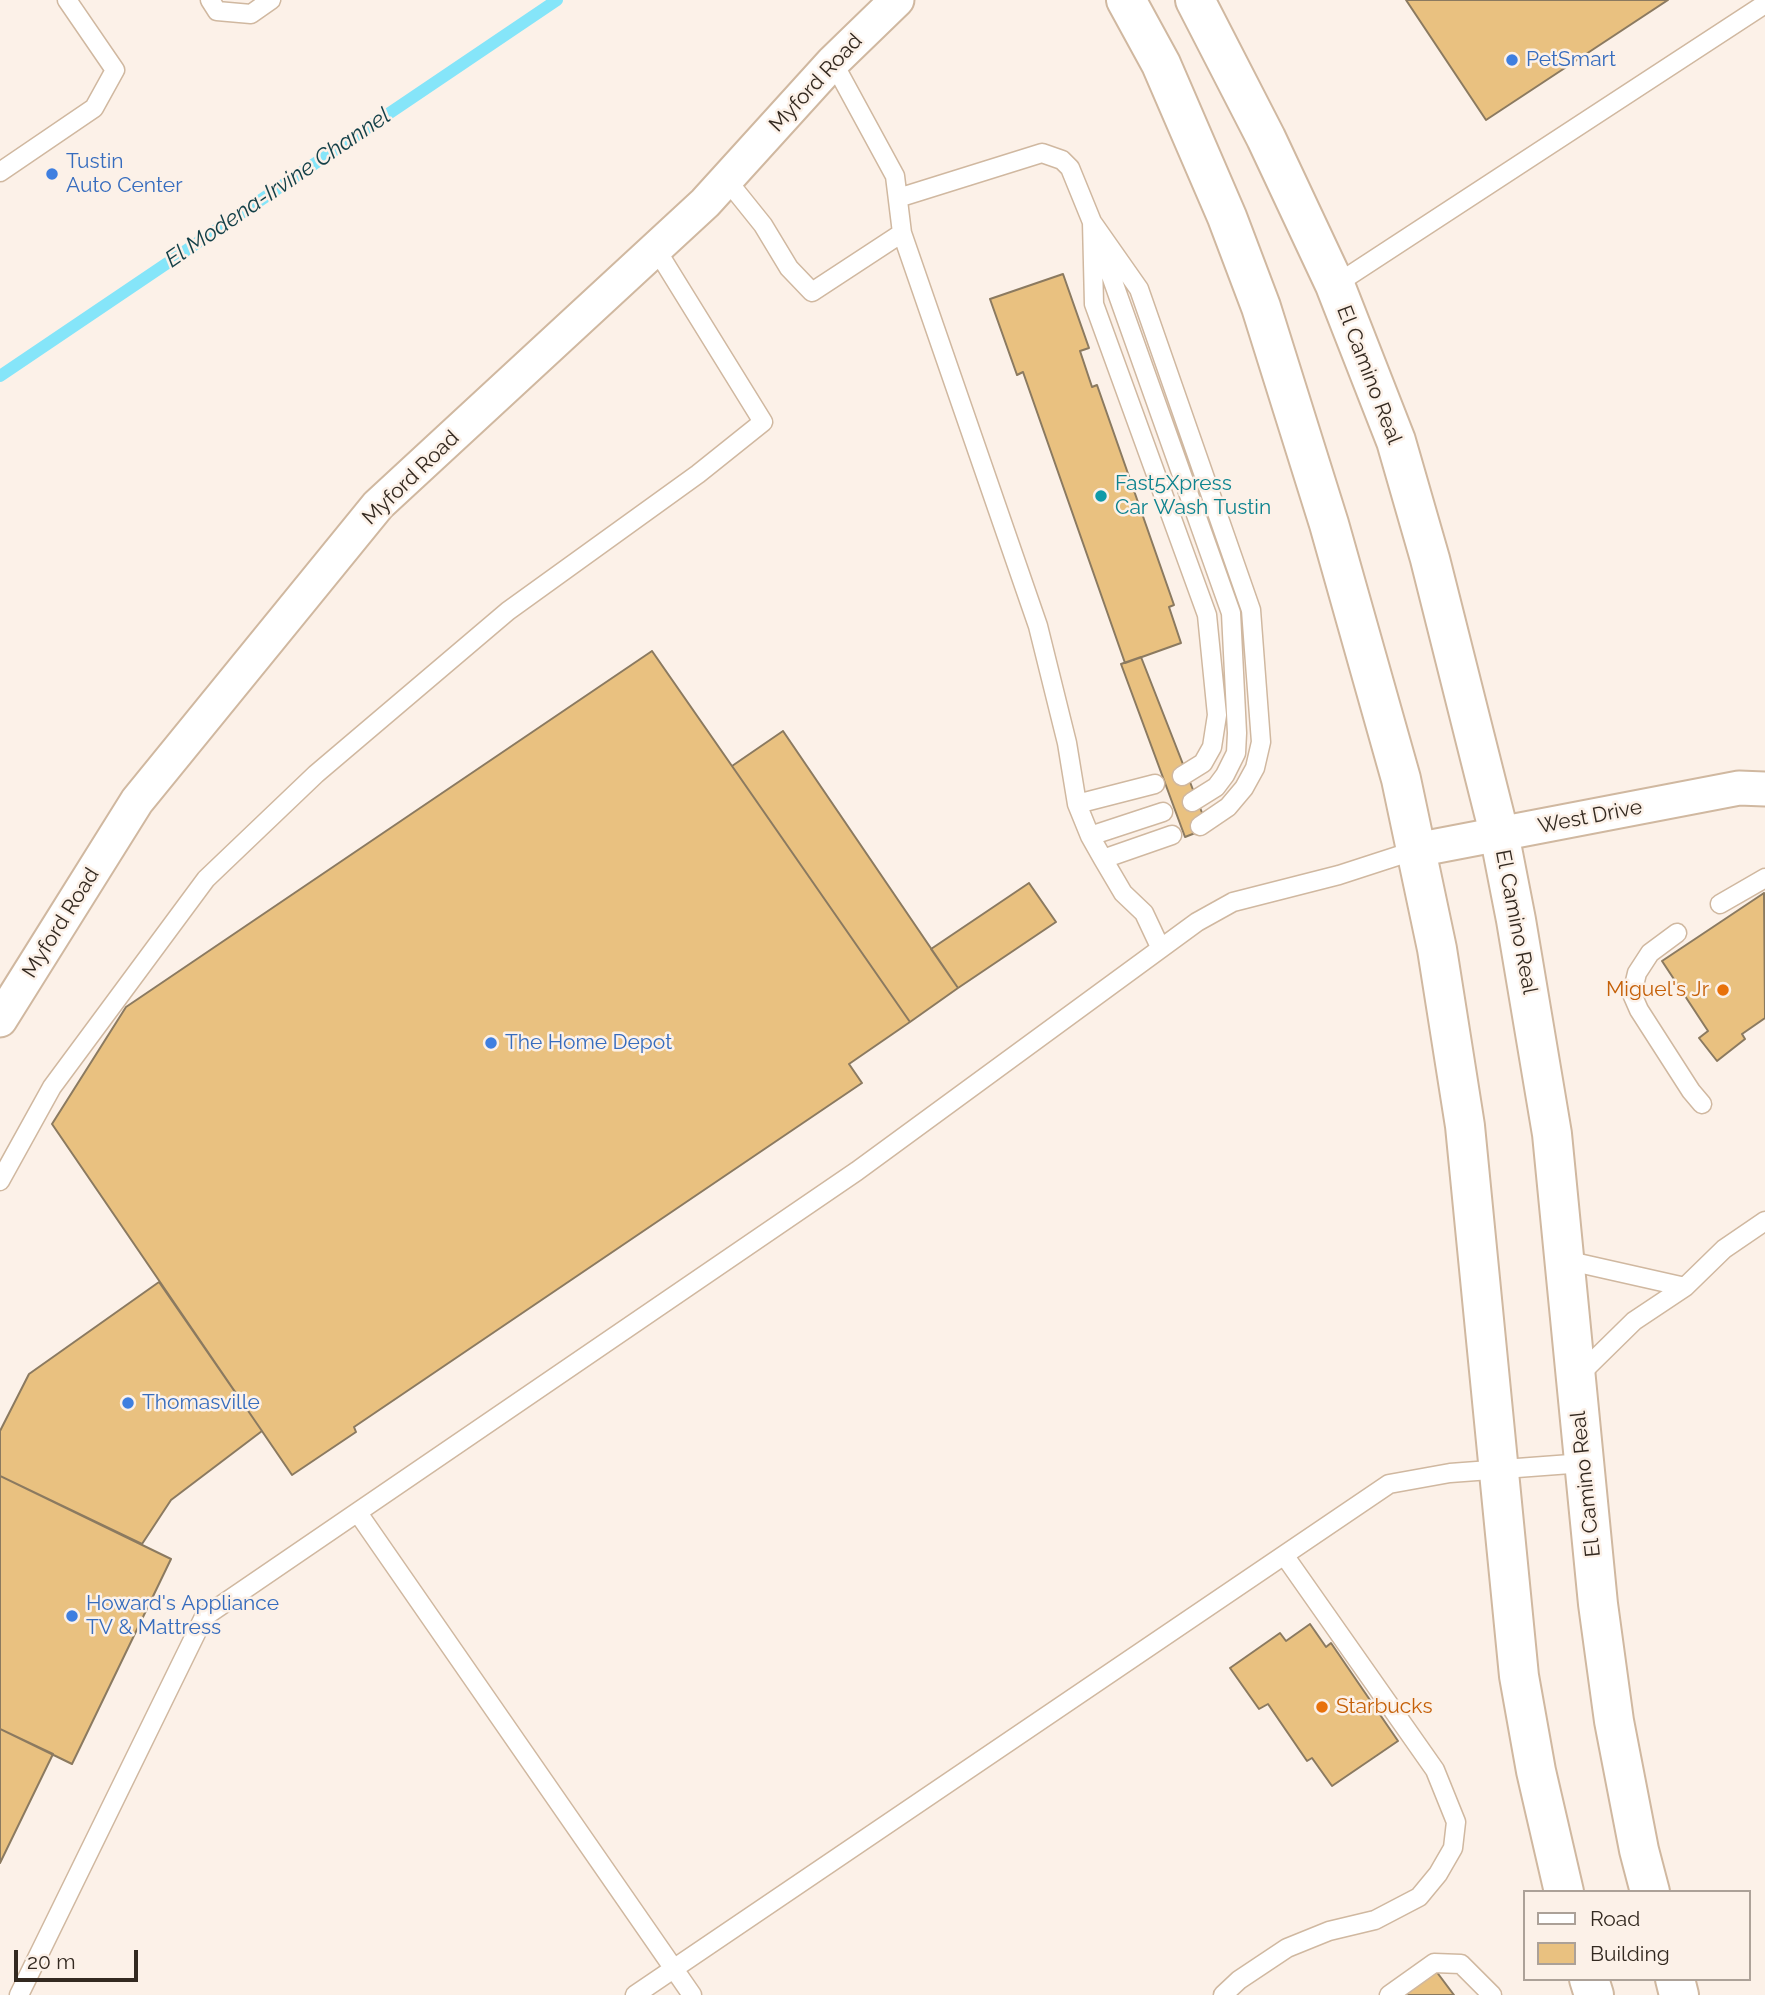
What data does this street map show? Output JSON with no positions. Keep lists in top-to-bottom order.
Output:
{
  "streets": {
    "main road": ["El Camino Real"],
    "street": ["Myford Road", "West Drive"]
  },
  "crossings": [
    ["El Camino Real", "West Drive"]
  ],
  "water": ["El Modena-Irvine Channel"],
  "places": [
    "PetSmart",
    "Tustin Auto Center",
    "Fast5Xpress Car Wash Tustin",
    "Miguel's Jr",
    "The Home Depot",
    "Thomasville",
    "Howard's Appliance TV & Mattress",
    "Starbucks"
  ],
  "legend": ["Road", "Building"],
  "scale_bar": "20 m"
}
